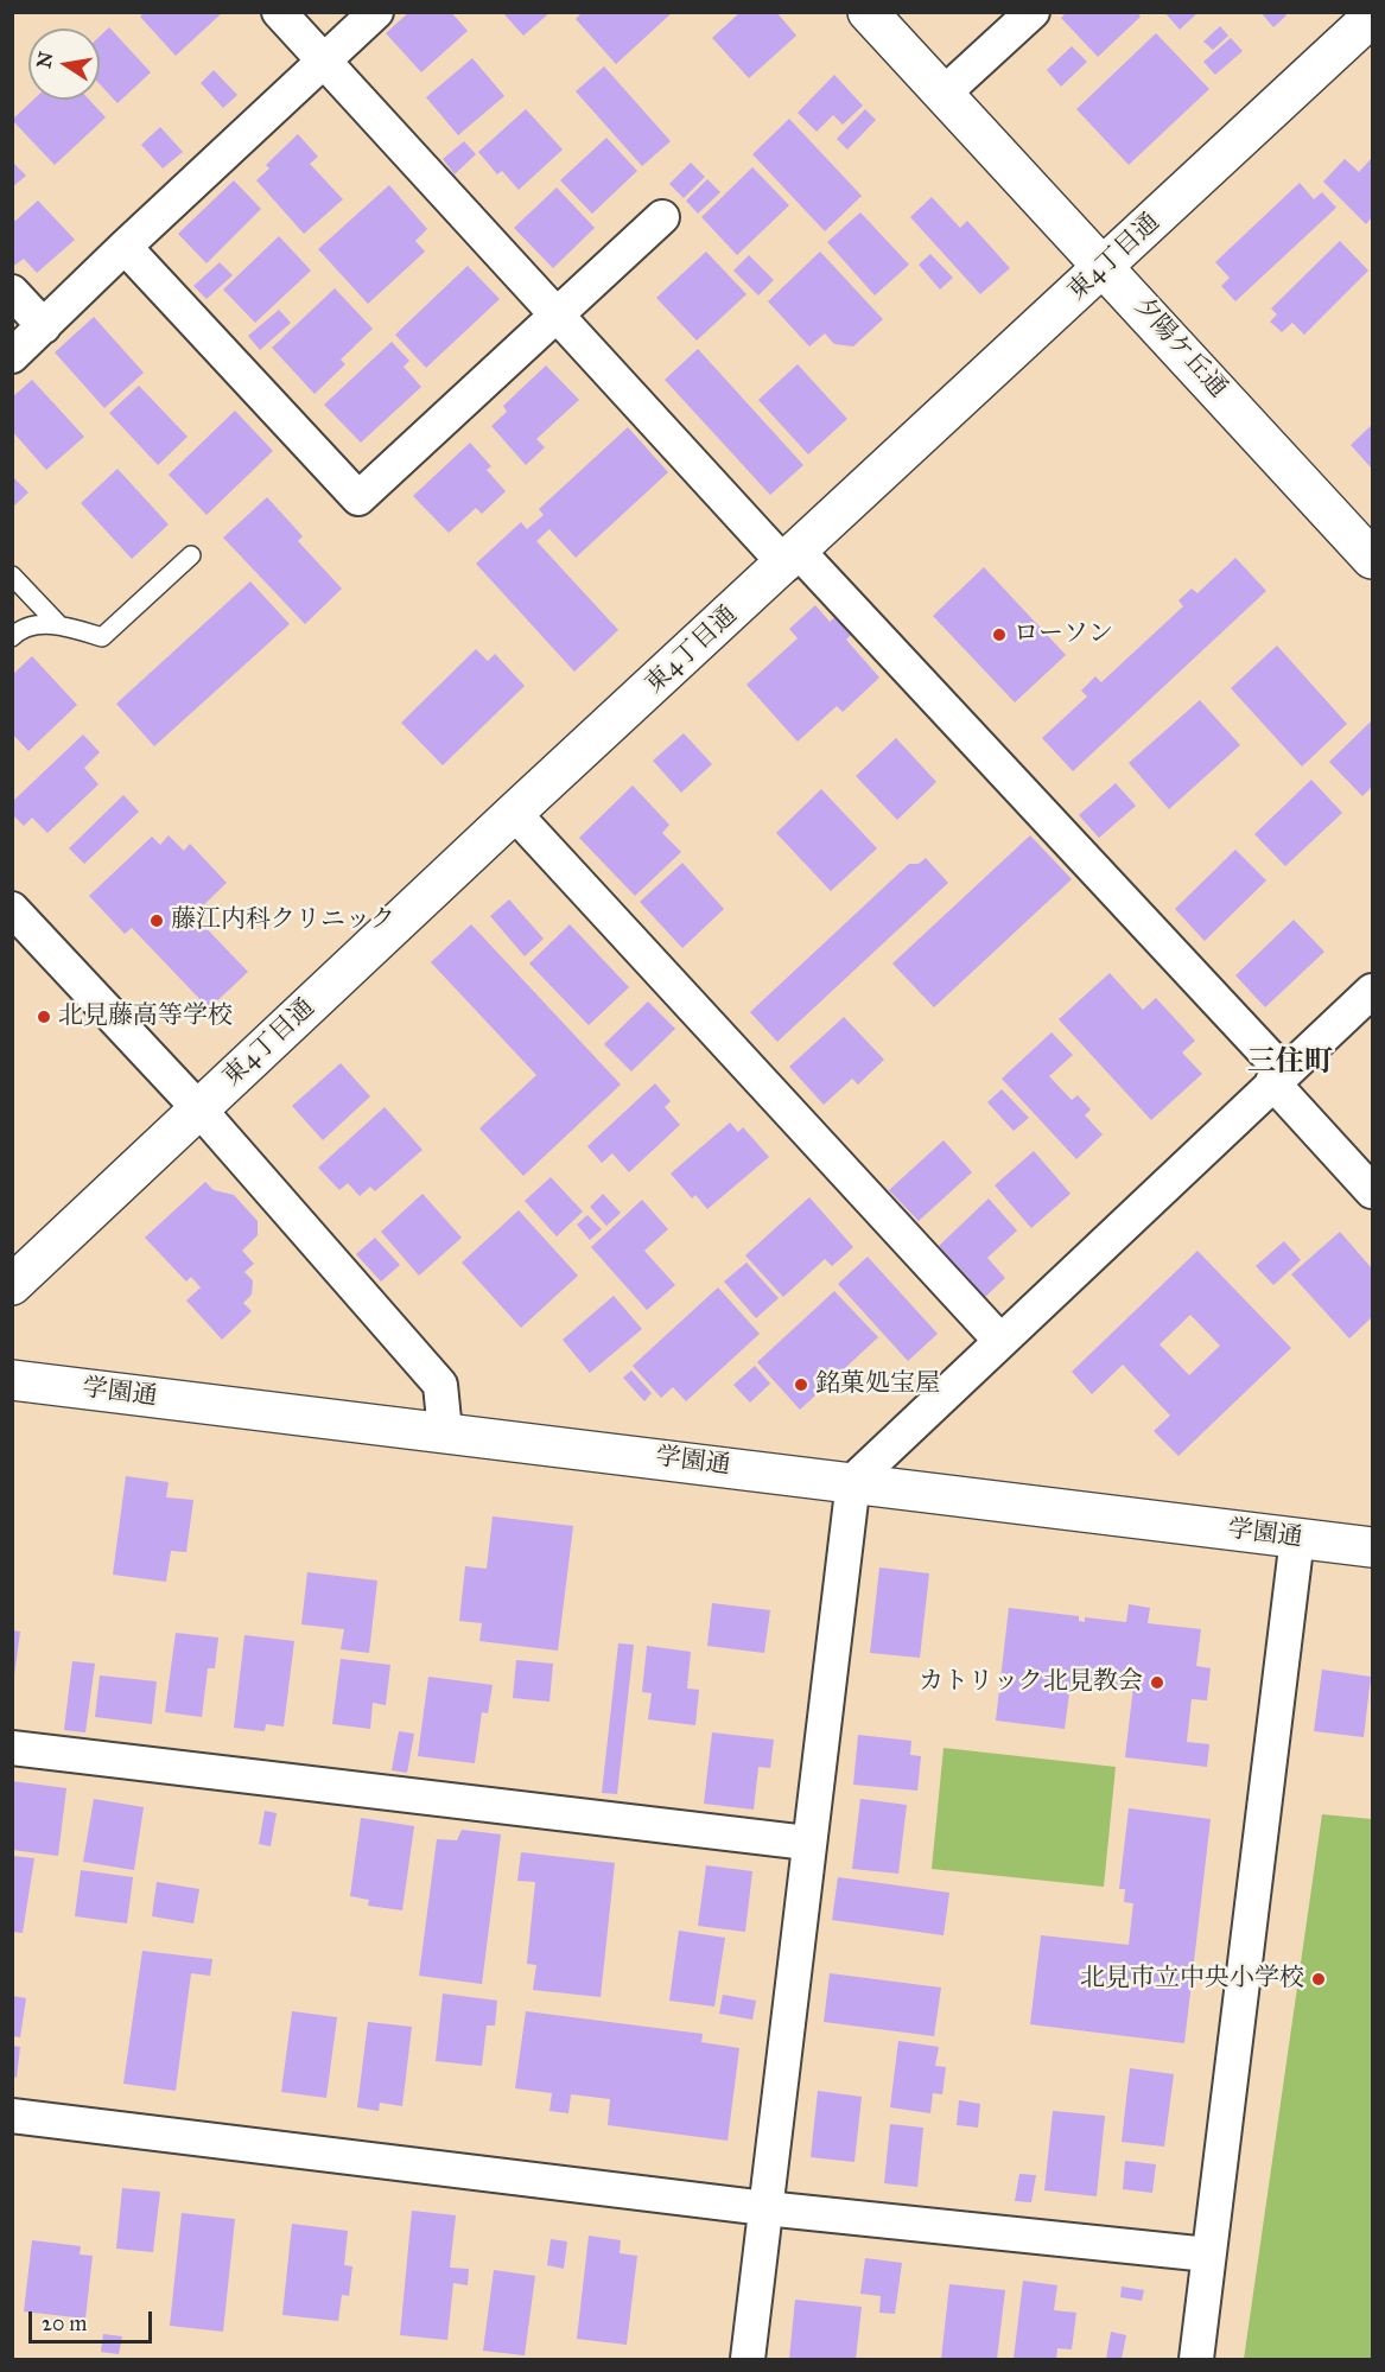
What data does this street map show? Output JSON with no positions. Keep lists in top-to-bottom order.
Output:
{
  "streets": {
    "street": ["東4丁目通", "夕陽ケ丘通", "学園通"]
  },
  "crossings": [
    ["東4丁目通", "夕陽ケ丘通"]
  ],
  "districts": ["三住町"],
  "places": [
    "ローソン",
    "藤江内科クリニック",
    "北見藤高等学校",
    "銘菓処宝屋",
    "カトリック北見教会",
    "北見市立中央小学校"
  ],
  "scale_bar": "20 m",
  "north": "left"
}
